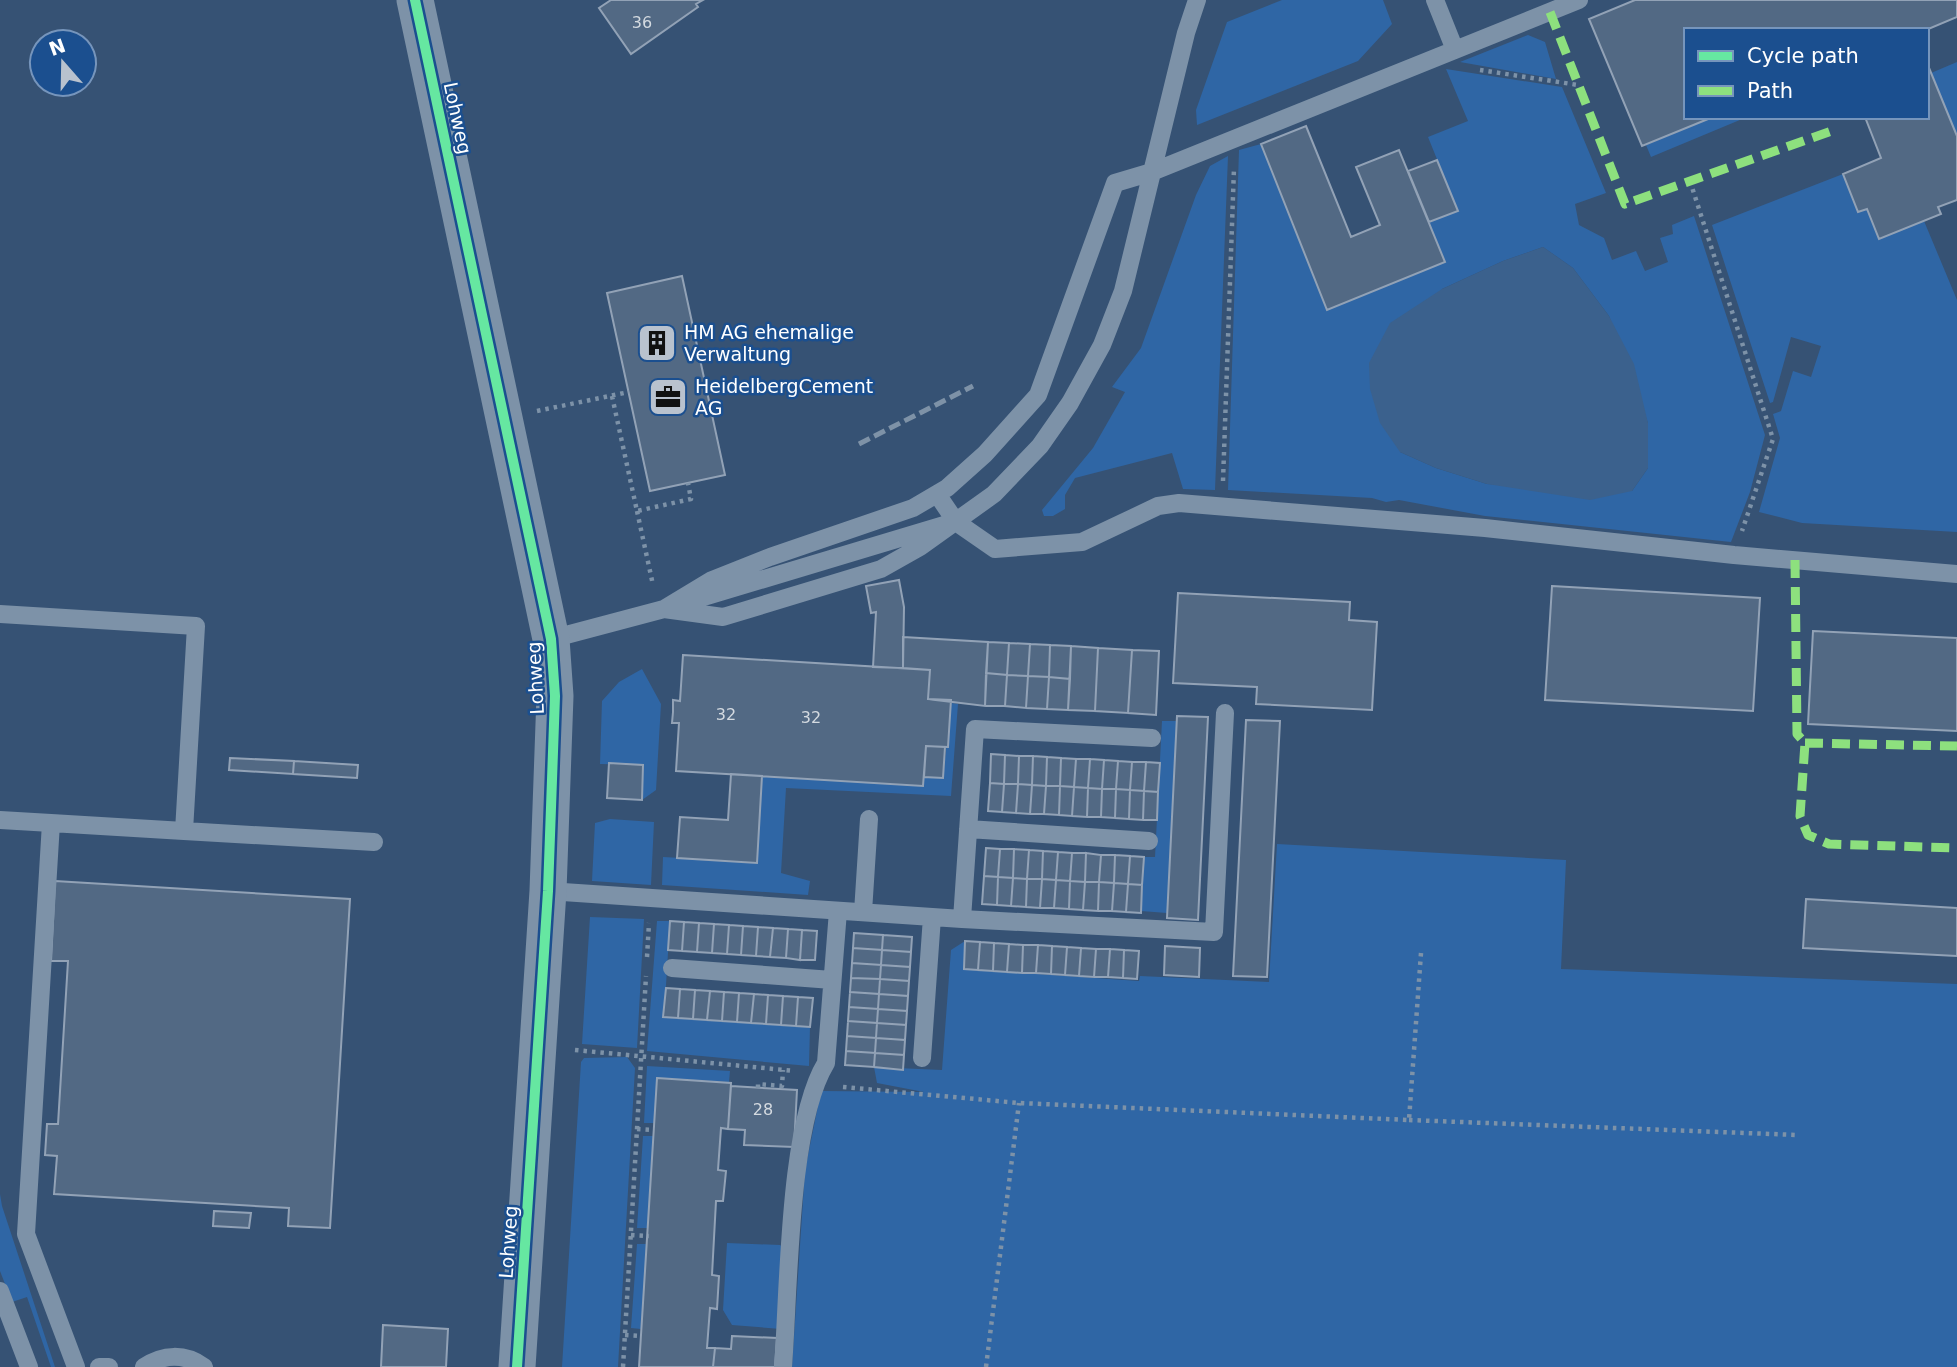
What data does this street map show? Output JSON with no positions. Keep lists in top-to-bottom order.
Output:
{
  "streets": {
    "street": ["Lohweg"]
  },
  "places": {
    "building": ["HM AG ehemalige Verwaltung"],
    "office": ["HeidelbergCement AG"]
  },
  "house_numbers": [
    "36",
    "32",
    "32",
    "28"
  ],
  "legend": ["Cycle path", "Path"],
  "north": "top"
}
